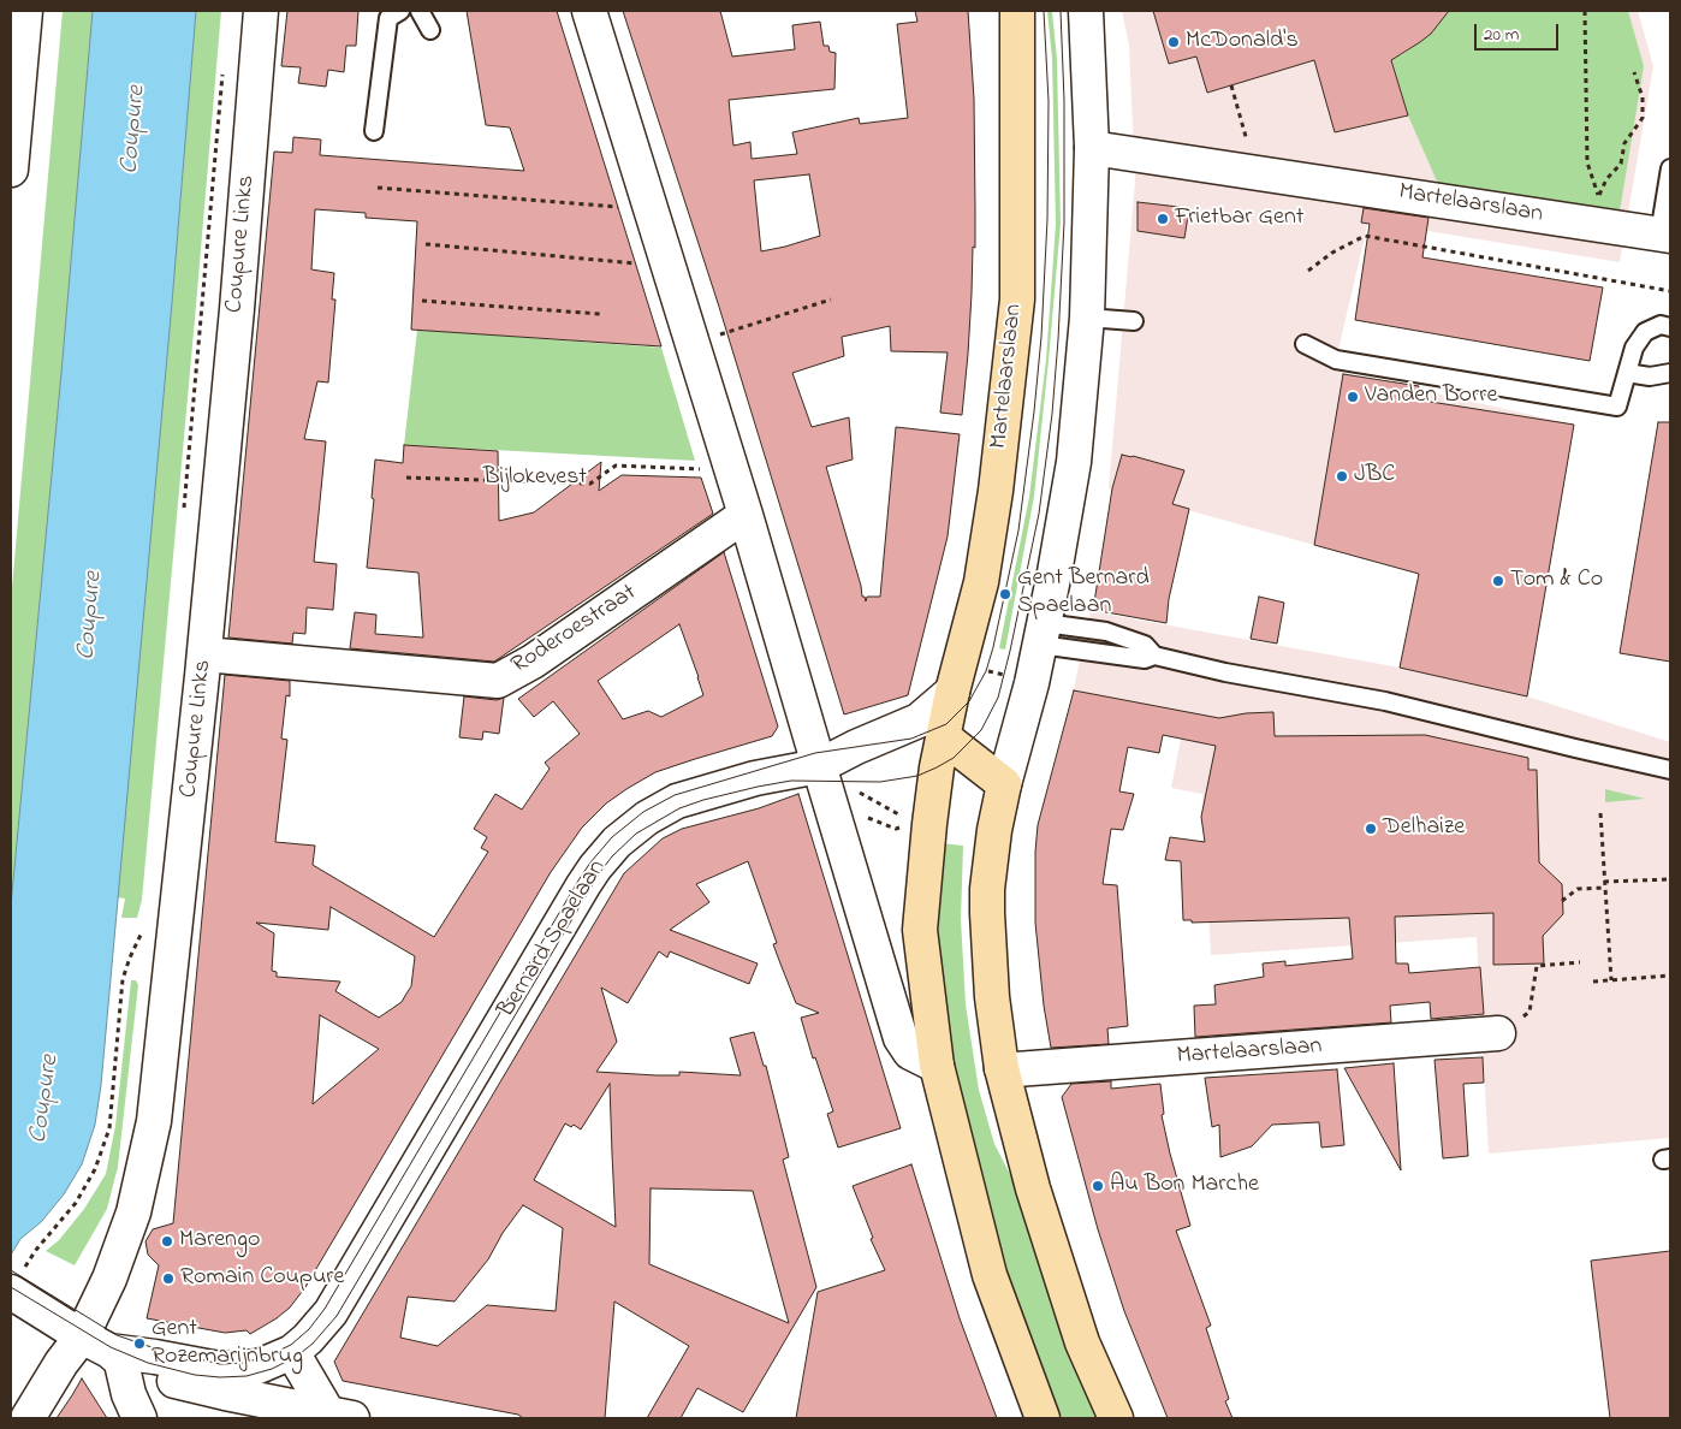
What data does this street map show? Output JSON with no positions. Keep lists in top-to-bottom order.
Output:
{
  "streets": {
    "main road": ["Martelaarslaan"],
    "street": ["Coupure Links", "Roderoestraat", "Bernard Spaelaan"],
    "path": ["Bijlokevest"]
  },
  "crossings": [
    ["Martelaarslaan", "Bernard Spaelaan"],
    ["Coupure Links", "Roderoestraat"],
    ["Coupure Links", "Bernard Spaelaan"]
  ],
  "water": ["Coupure"],
  "places": [
    "McDonald's",
    "Frietbar Gent",
    "Vanden Borre",
    "JBC",
    "Tom & Co",
    "Gent Bernard Spaelaan",
    "Delhaize",
    "Au Bon Marche",
    "Marengo",
    "Romain Coupure",
    "Gent Rozemarijnbrug"
  ],
  "scale_bar": "20 m"
}
